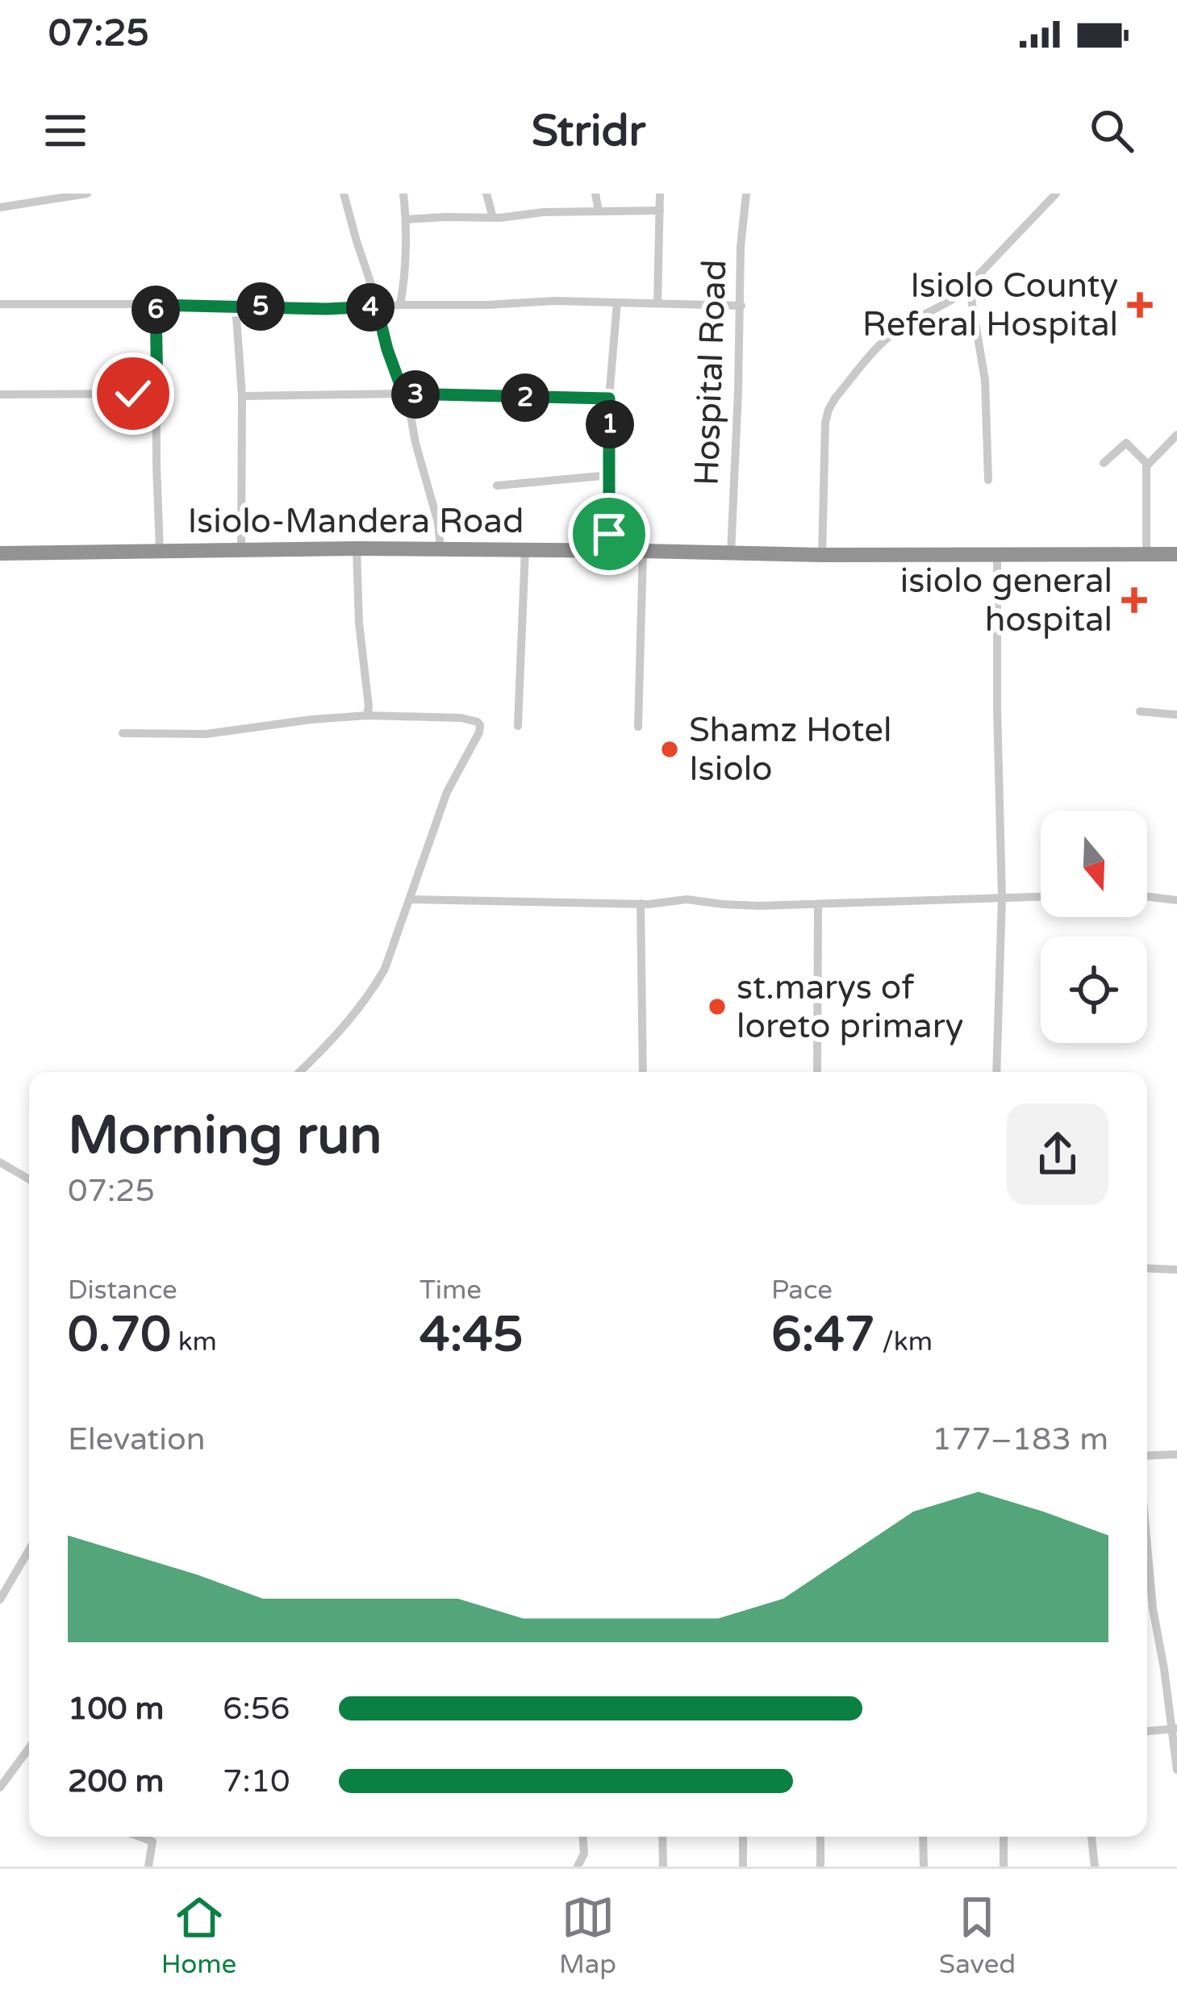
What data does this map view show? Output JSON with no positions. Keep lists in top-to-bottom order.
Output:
{
  "streets": {
    "highway": ["Isiolo-Mandera Road"],
    "street": ["Hospital Road"]
  },
  "crossings": [
    ["Hospital Road", "Isiolo-Mandera Road"]
  ],
  "places": {
    "health": ["Isiolo County Referal Hospital", "isiolo general hospital"],
    "other": ["Shamz Hotel Isiolo", "st.marys of loreto primary"]
  },
  "north": "bottom",
  "page": {
    "status": "07:25",
    "header": "Stridr",
    "pins": [
      "5",
      "4",
      "6",
      "3",
      "2",
      "1"
    ],
    "heading": ["Morning run", "07:25"],
    "stats": [
      ["Distance", "0.70 km"],
      ["Time", "4:45"],
      ["Pace", "6:47 /km"]
    ],
    "chart": ["Elevation", "177–183 m"],
    "list": [
      {
        "name": "100 m",
        "note": "6:56"
      },
      {
        "name": "200 m",
        "note": "7:10"
      }
    ],
    "tabs": ["Home", "Map", "Saved"]
  }
}
